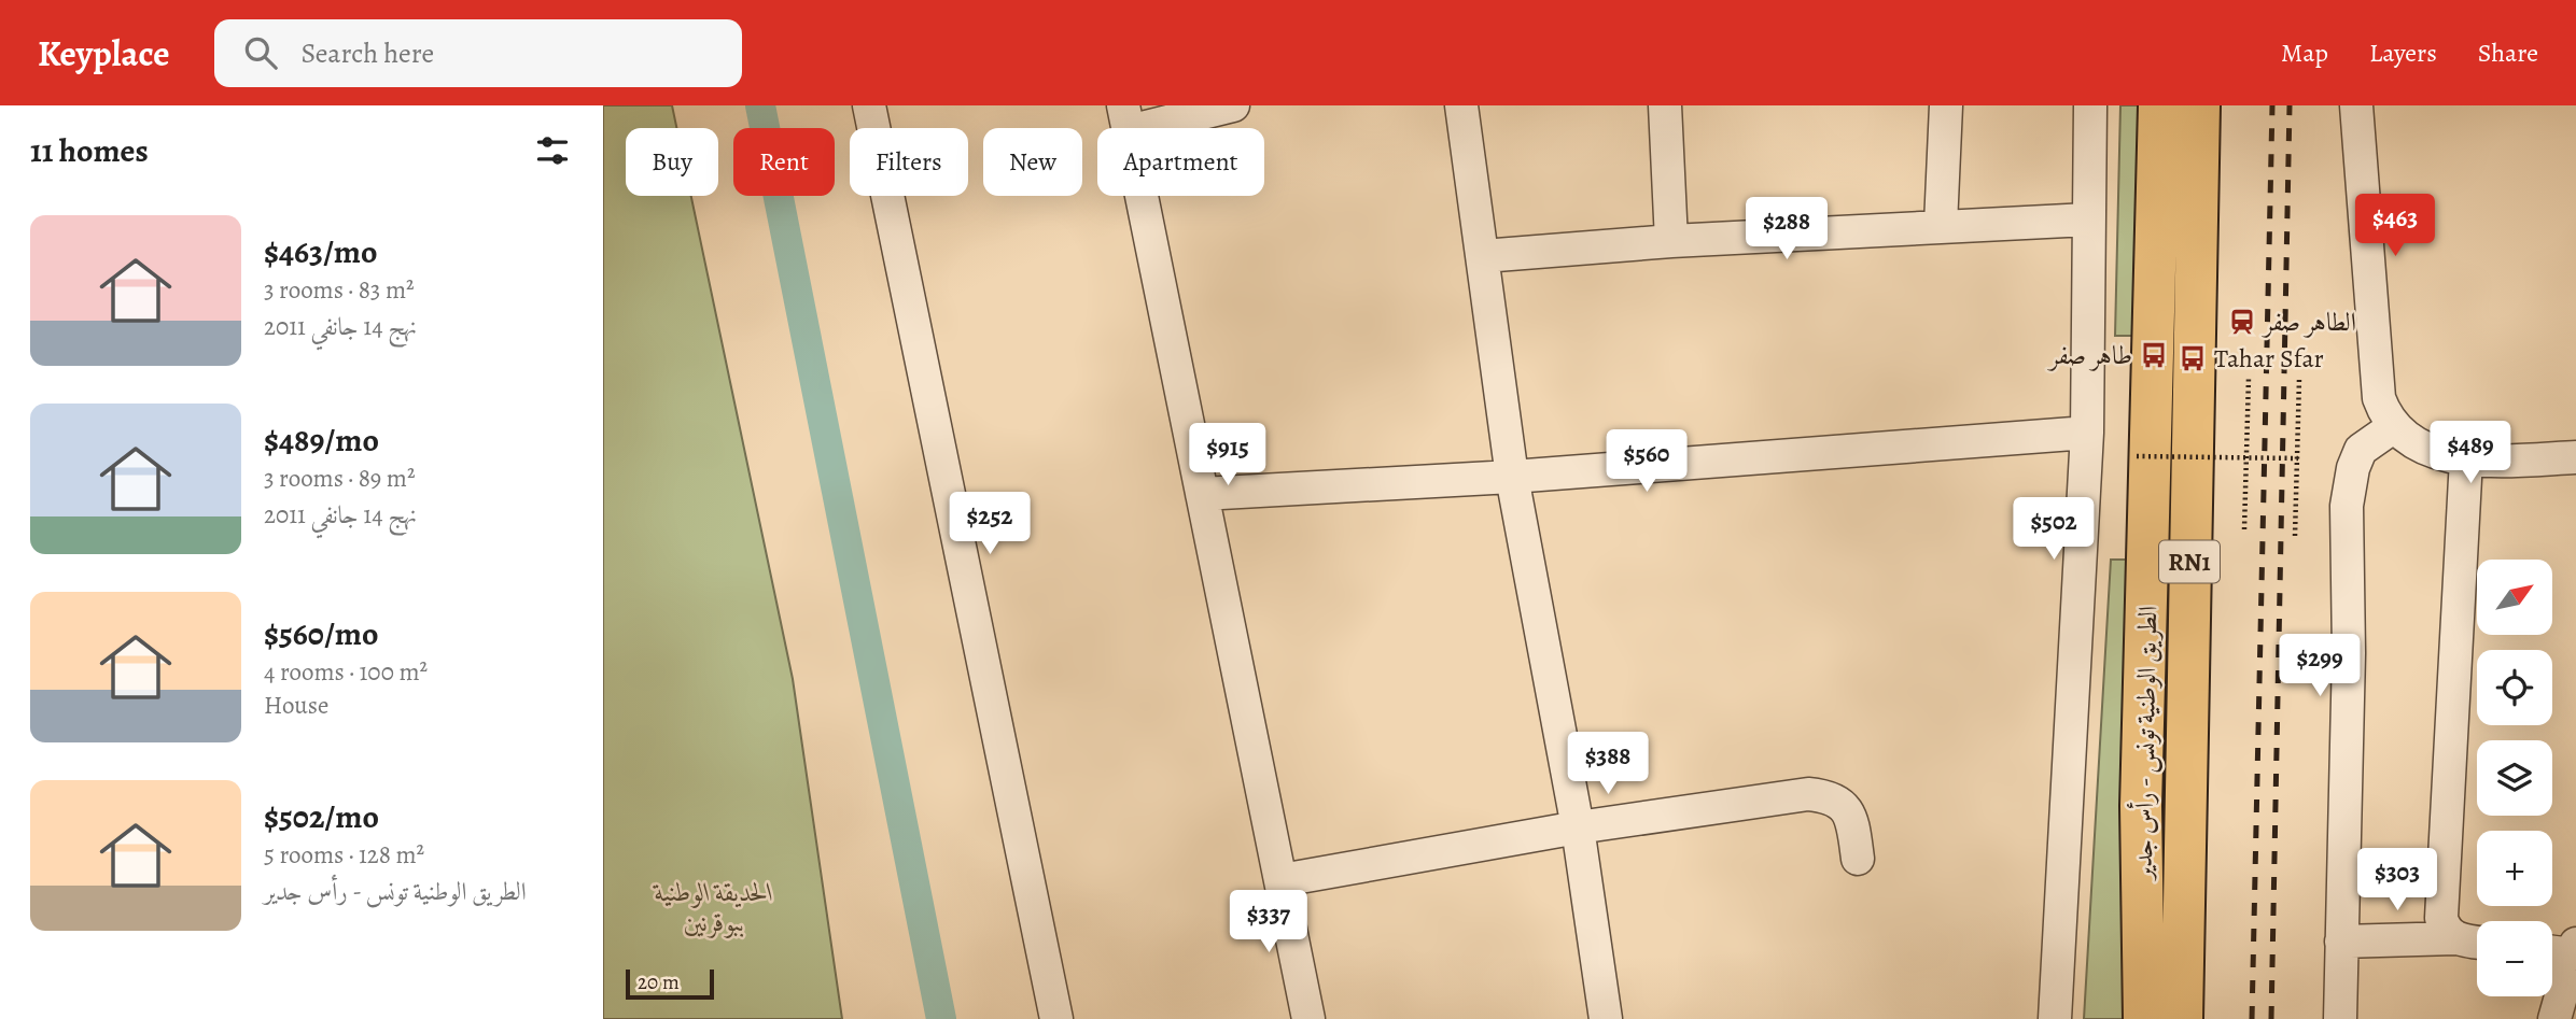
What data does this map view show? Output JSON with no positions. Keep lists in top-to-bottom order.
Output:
{
  "streets": {
    "highway": ["RN1", "الطريق الوطنية تونس - رأس جدير"]
  },
  "parks": ["الحديقة الوطنية ببوقرنين"],
  "places": {
    "station": ["الطاهر صفر"],
    "bus stop": ["طاهر صفر", "Tahar Sfar"]
  },
  "scale_bar": "20 m",
  "north": "top right",
  "page": {
    "header": "Keyplace",
    "search": "Search here",
    "nav": ["Map", "Layers", "Share"],
    "heading": "11 homes",
    "chip": [
      "Buy",
      "Rent",
      "Filters",
      "New",
      "Apartment"
    ],
    "price": [
      "$463",
      "$288",
      "$489",
      "$915",
      "$560",
      "$252",
      "$502",
      "$299",
      "$388",
      "$303",
      "$337"
    ],
    "list": [
      {
        "name": "$463/mo",
        "note": "3 rooms · 83 m² · نهج 14 جانفي 2011"
      },
      {
        "name": "$489/mo",
        "note": "3 rooms · 89 m² · نهج 14 جانفي 2011"
      },
      {
        "name": "$560/mo",
        "note": "4 rooms · 100 m² · House"
      },
      {
        "name": "$502/mo",
        "note": "5 rooms · 128 m² · الطريق الوطنية تونس - رأس جدير"
      }
    ],
    "map_buttons": ["+", "−"],
    "scale": "20 m"
  }
}
